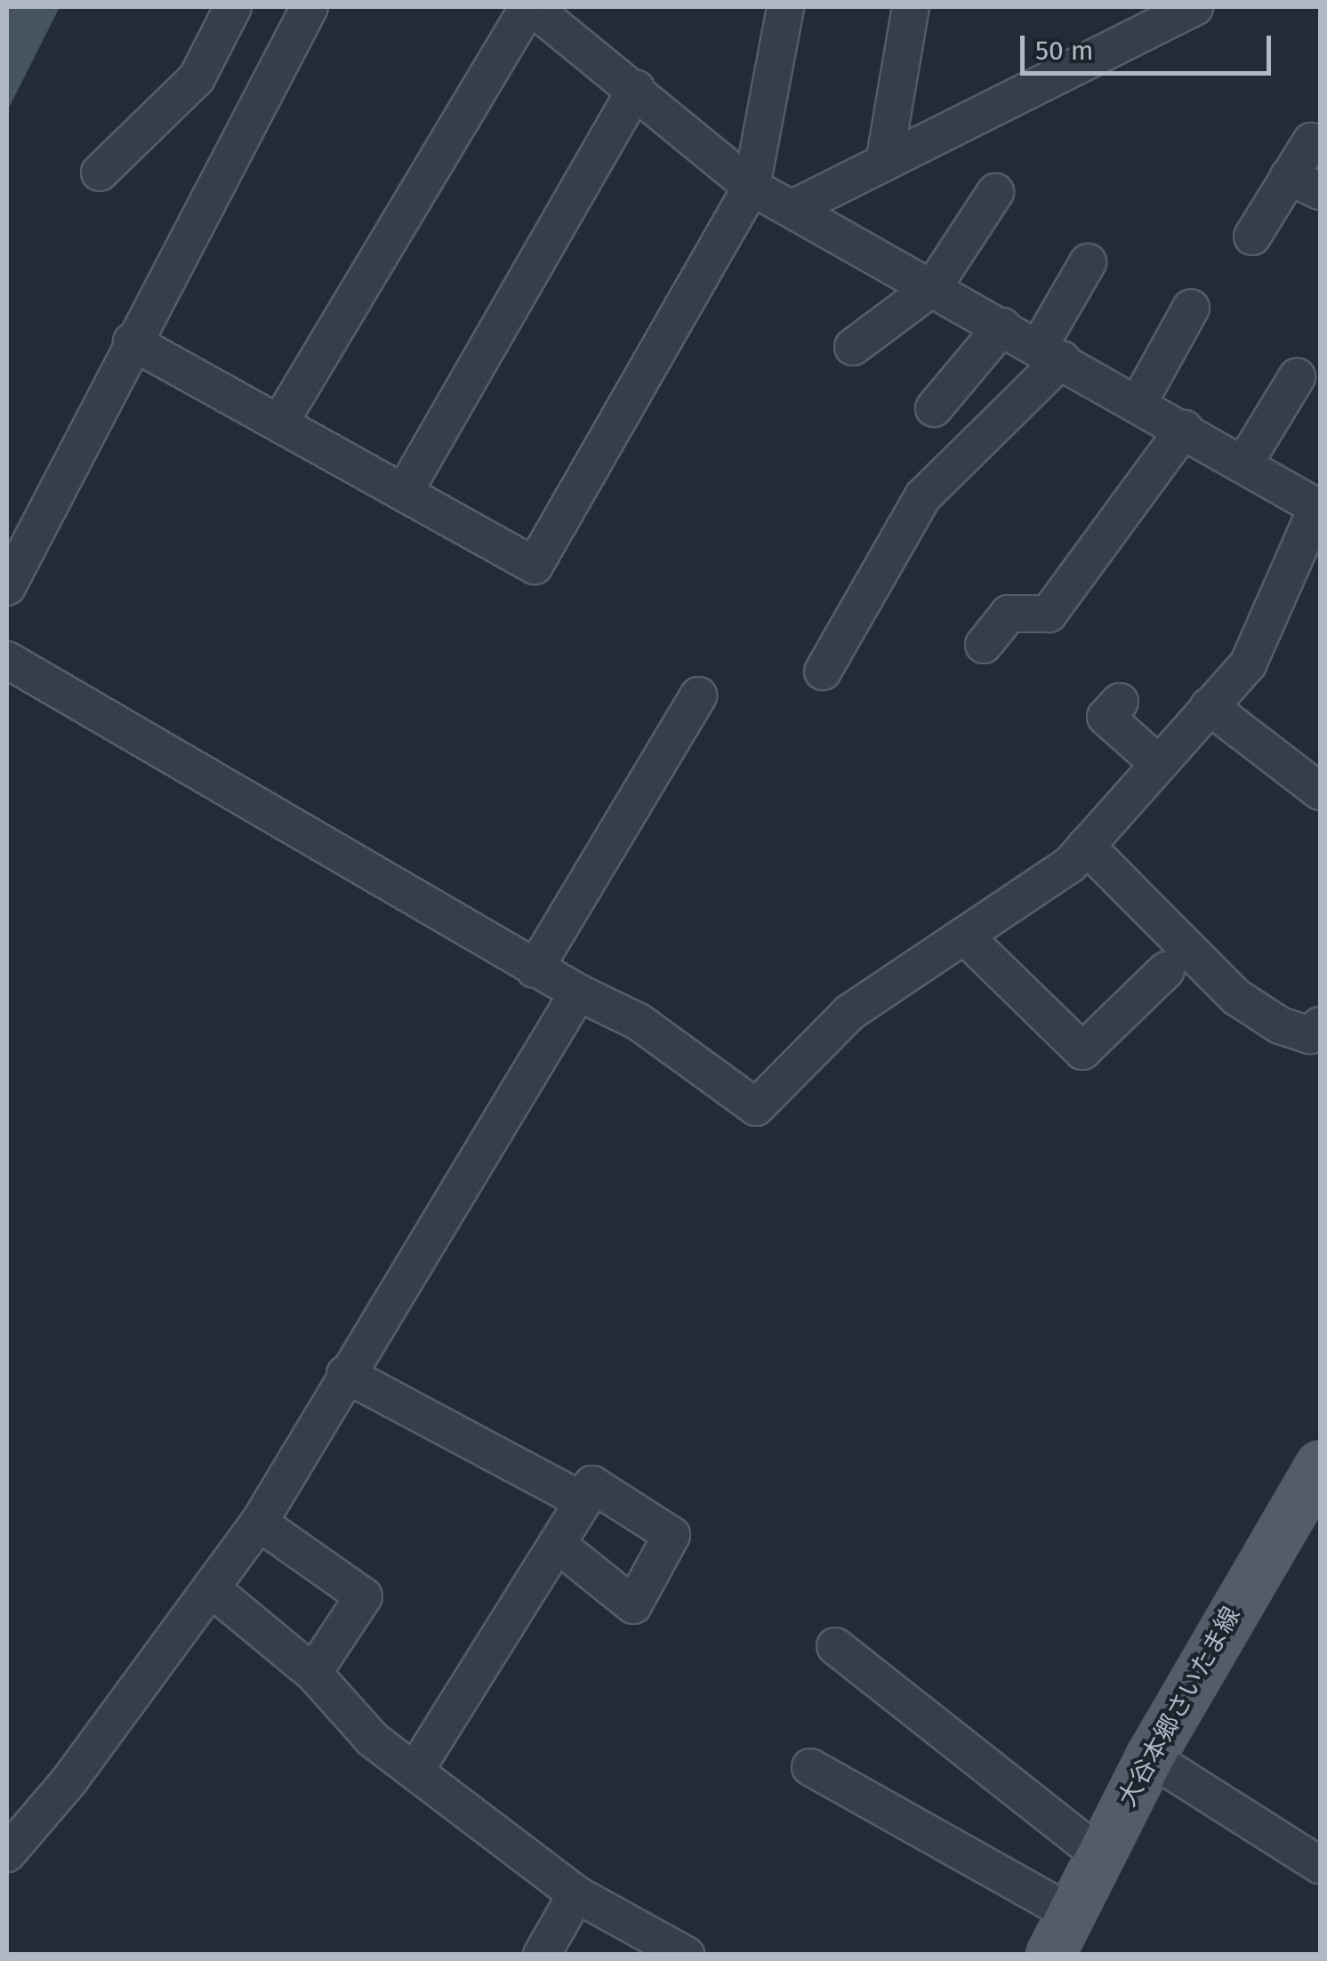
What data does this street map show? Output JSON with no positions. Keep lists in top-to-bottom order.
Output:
{
  "streets": {
    "main road": ["大谷本郷さいたま線"]
  },
  "scale_bar": "50 m"
}
